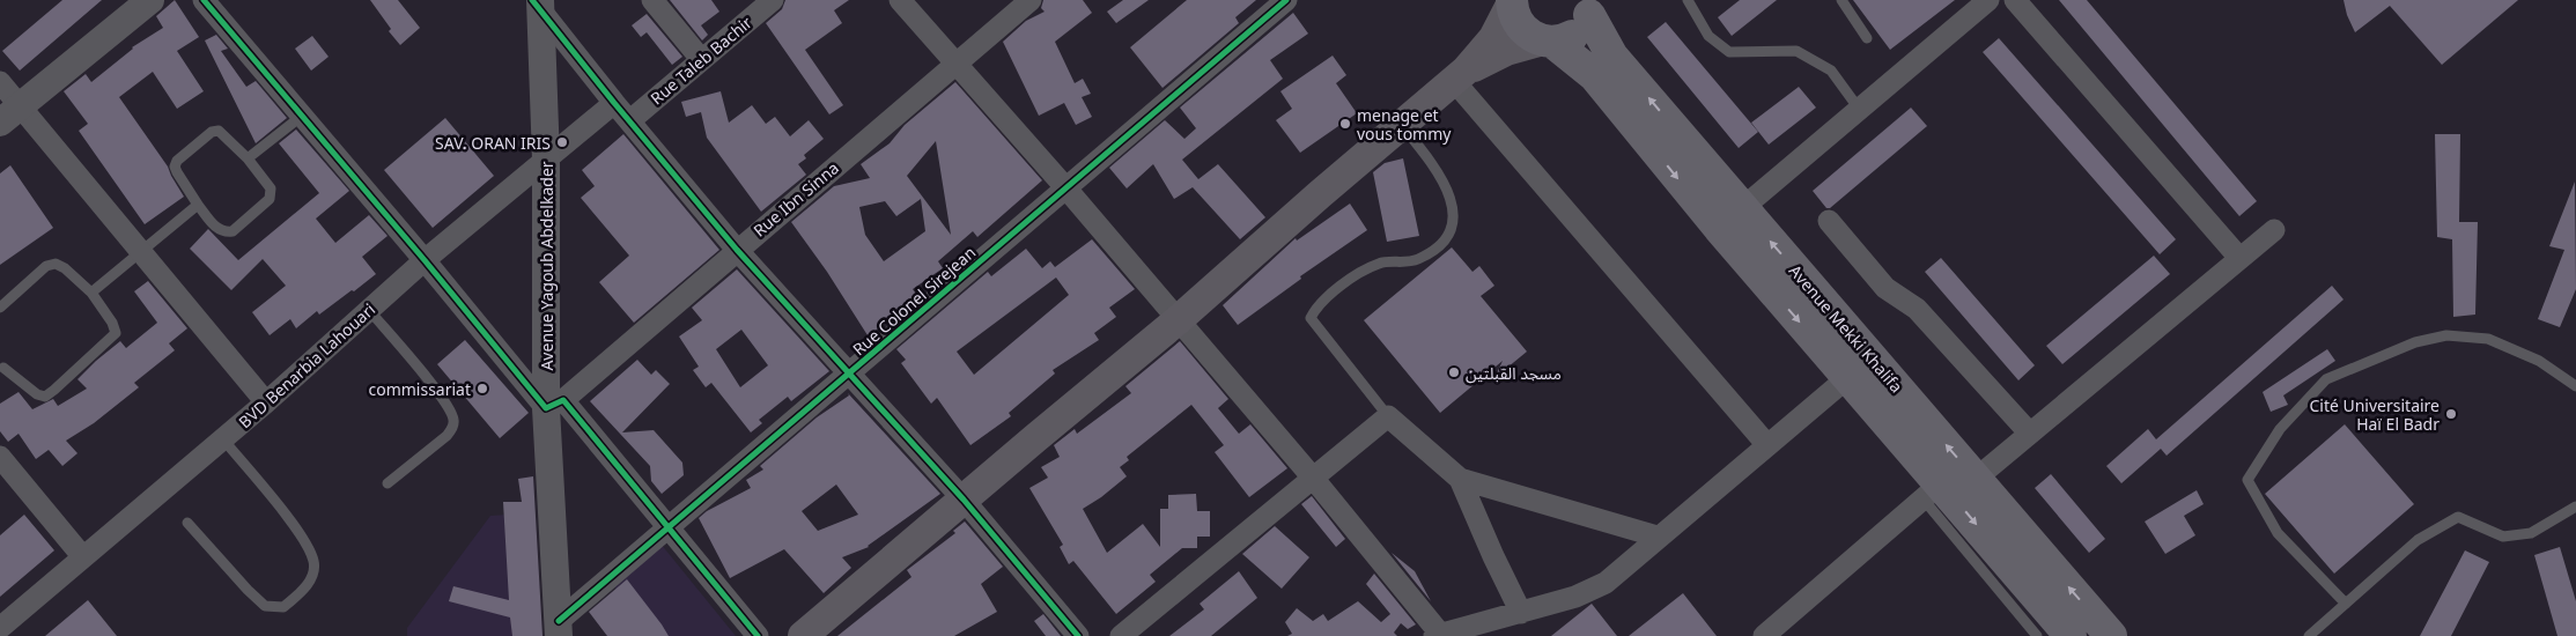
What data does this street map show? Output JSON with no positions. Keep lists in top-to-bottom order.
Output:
{
  "streets": {
    "main road": ["Avenue Mekki Khalifa"],
    "street": [
      "Rue Taleb Bachir",
      "Rue Ibn Sinna",
      "Avenue Yagoub Abdelkader",
      "Rue Colonel Sirejean",
      "BVD Benarbia Lahouari"
    ]
  },
  "crossings": [
    ["Rue Ibn Sinna", "Avenue Yagoub Abdelkader"],
    ["Avenue Yagoub Abdelkader", "Rue Colonel Sirejean"],
    ["Avenue Yagoub Abdelkader", "BVD Benarbia Lahouari"]
  ],
  "places": [
    "menage et vous tommy",
    "SAV. ORAN IRIS",
    "مسجد القبلتين",
    "commissariat",
    "Cité Universitaire Haï El Badr"
  ]
}
